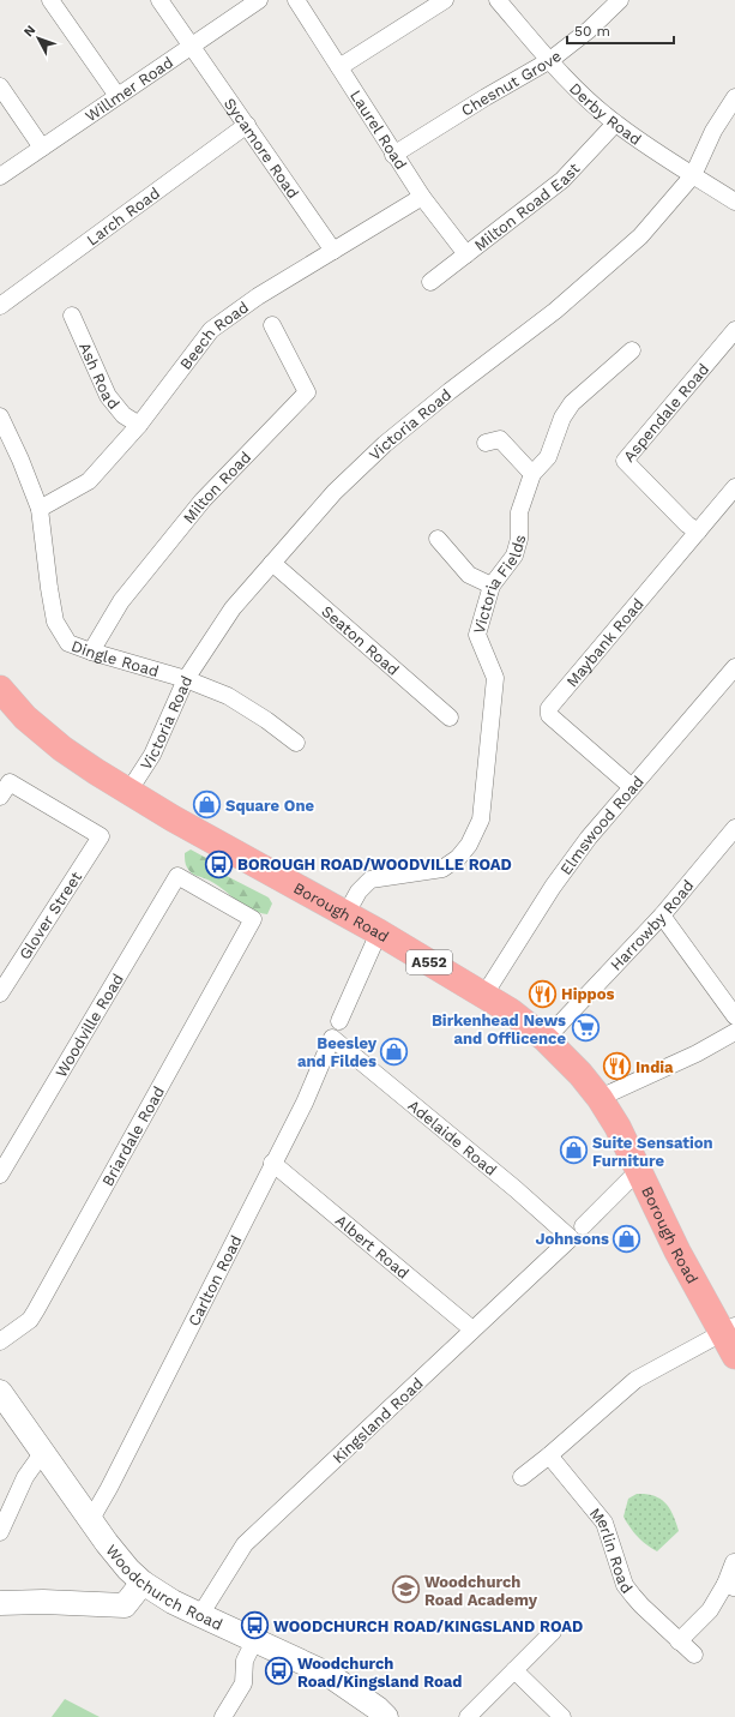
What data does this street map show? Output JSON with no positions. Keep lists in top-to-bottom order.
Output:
{
  "streets": {
    "highway": ["Borough Road", "A552"],
    "street": [
      "Chesnut Grove",
      "Willmer Road",
      "Derby Road",
      "Laurel Road",
      "Sycamore Road",
      "Milton Road East",
      "Larch Road",
      "Beech Road",
      "Ash Road",
      "Aspendale Road",
      "Victoria Road",
      "Milton Road",
      "Victoria Fields",
      "Seaton Road",
      "Maybank Road",
      "Dingle Road",
      "Elmswood Road",
      "Glover Street",
      "Harrowby Road",
      "Woodville Road",
      "Briardale Road",
      "Adelaide Road",
      "Albert Road",
      "Carlton Road",
      "Kingsland Road",
      "Merlin Road",
      "Woodchurch Road"
    ]
  },
  "crossings": [
    ["Chesnut Grove", "Derby Road"],
    ["Chesnut Grove", "Laurel Road"],
    ["Willmer Road", "Sycamore Road"],
    ["Derby Road", "Milton Road East"],
    ["Derby Road", "Victoria Road"],
    ["Laurel Road", "Milton Road East"],
    ["Laurel Road", "Beech Road"],
    ["Sycamore Road", "Larch Road"],
    ["Sycamore Road", "Beech Road"],
    ["Beech Road", "Ash Road"],
    ["Beech Road", "Dingle Road"],
    ["Aspendale Road", "Maybank Road"],
    ["Victoria Road", "Seaton Road"],
    ["Victoria Road", "Dingle Road"],
    ["Victoria Road", "Borough Road"],
    ["Milton Road", "Dingle Road"],
    ["Victoria Fields", "Borough Road"],
    ["Maybank Road", "Elmswood Road"],
    ["Elmswood Road", "Borough Road"],
    ["Borough Road", "Harrowby Road"],
    ["Woodville Road", "Briardale Road"],
    ["Adelaide Road", "Carlton Road"],
    ["Adelaide Road", "Kingsland Road"],
    ["Albert Road", "Carlton Road"],
    ["Albert Road", "Kingsland Road"],
    ["Carlton Road", "Woodchurch Road"],
    ["Kingsland Road", "Woodchurch Road"]
  ],
  "places": {
    "shop": [
      "Square One",
      "Beesley and Fildes",
      "Suite Sensation Furniture",
      "Johnsons"
    ],
    "bus stop": ["BOROUGH ROAD/WOODVILLE ROAD", "WOODCHURCH ROAD/KINGSLAND ROAD", "Woodchurch Road/Kingsland Road"],
    "restaurant": ["Hippos", "India"],
    "supermarket": ["Birkenhead News and Offlicence"],
    "school or university": ["Woodchurch Road Academy"]
  },
  "scale_bar": "50 m",
  "north": "top left"
}
